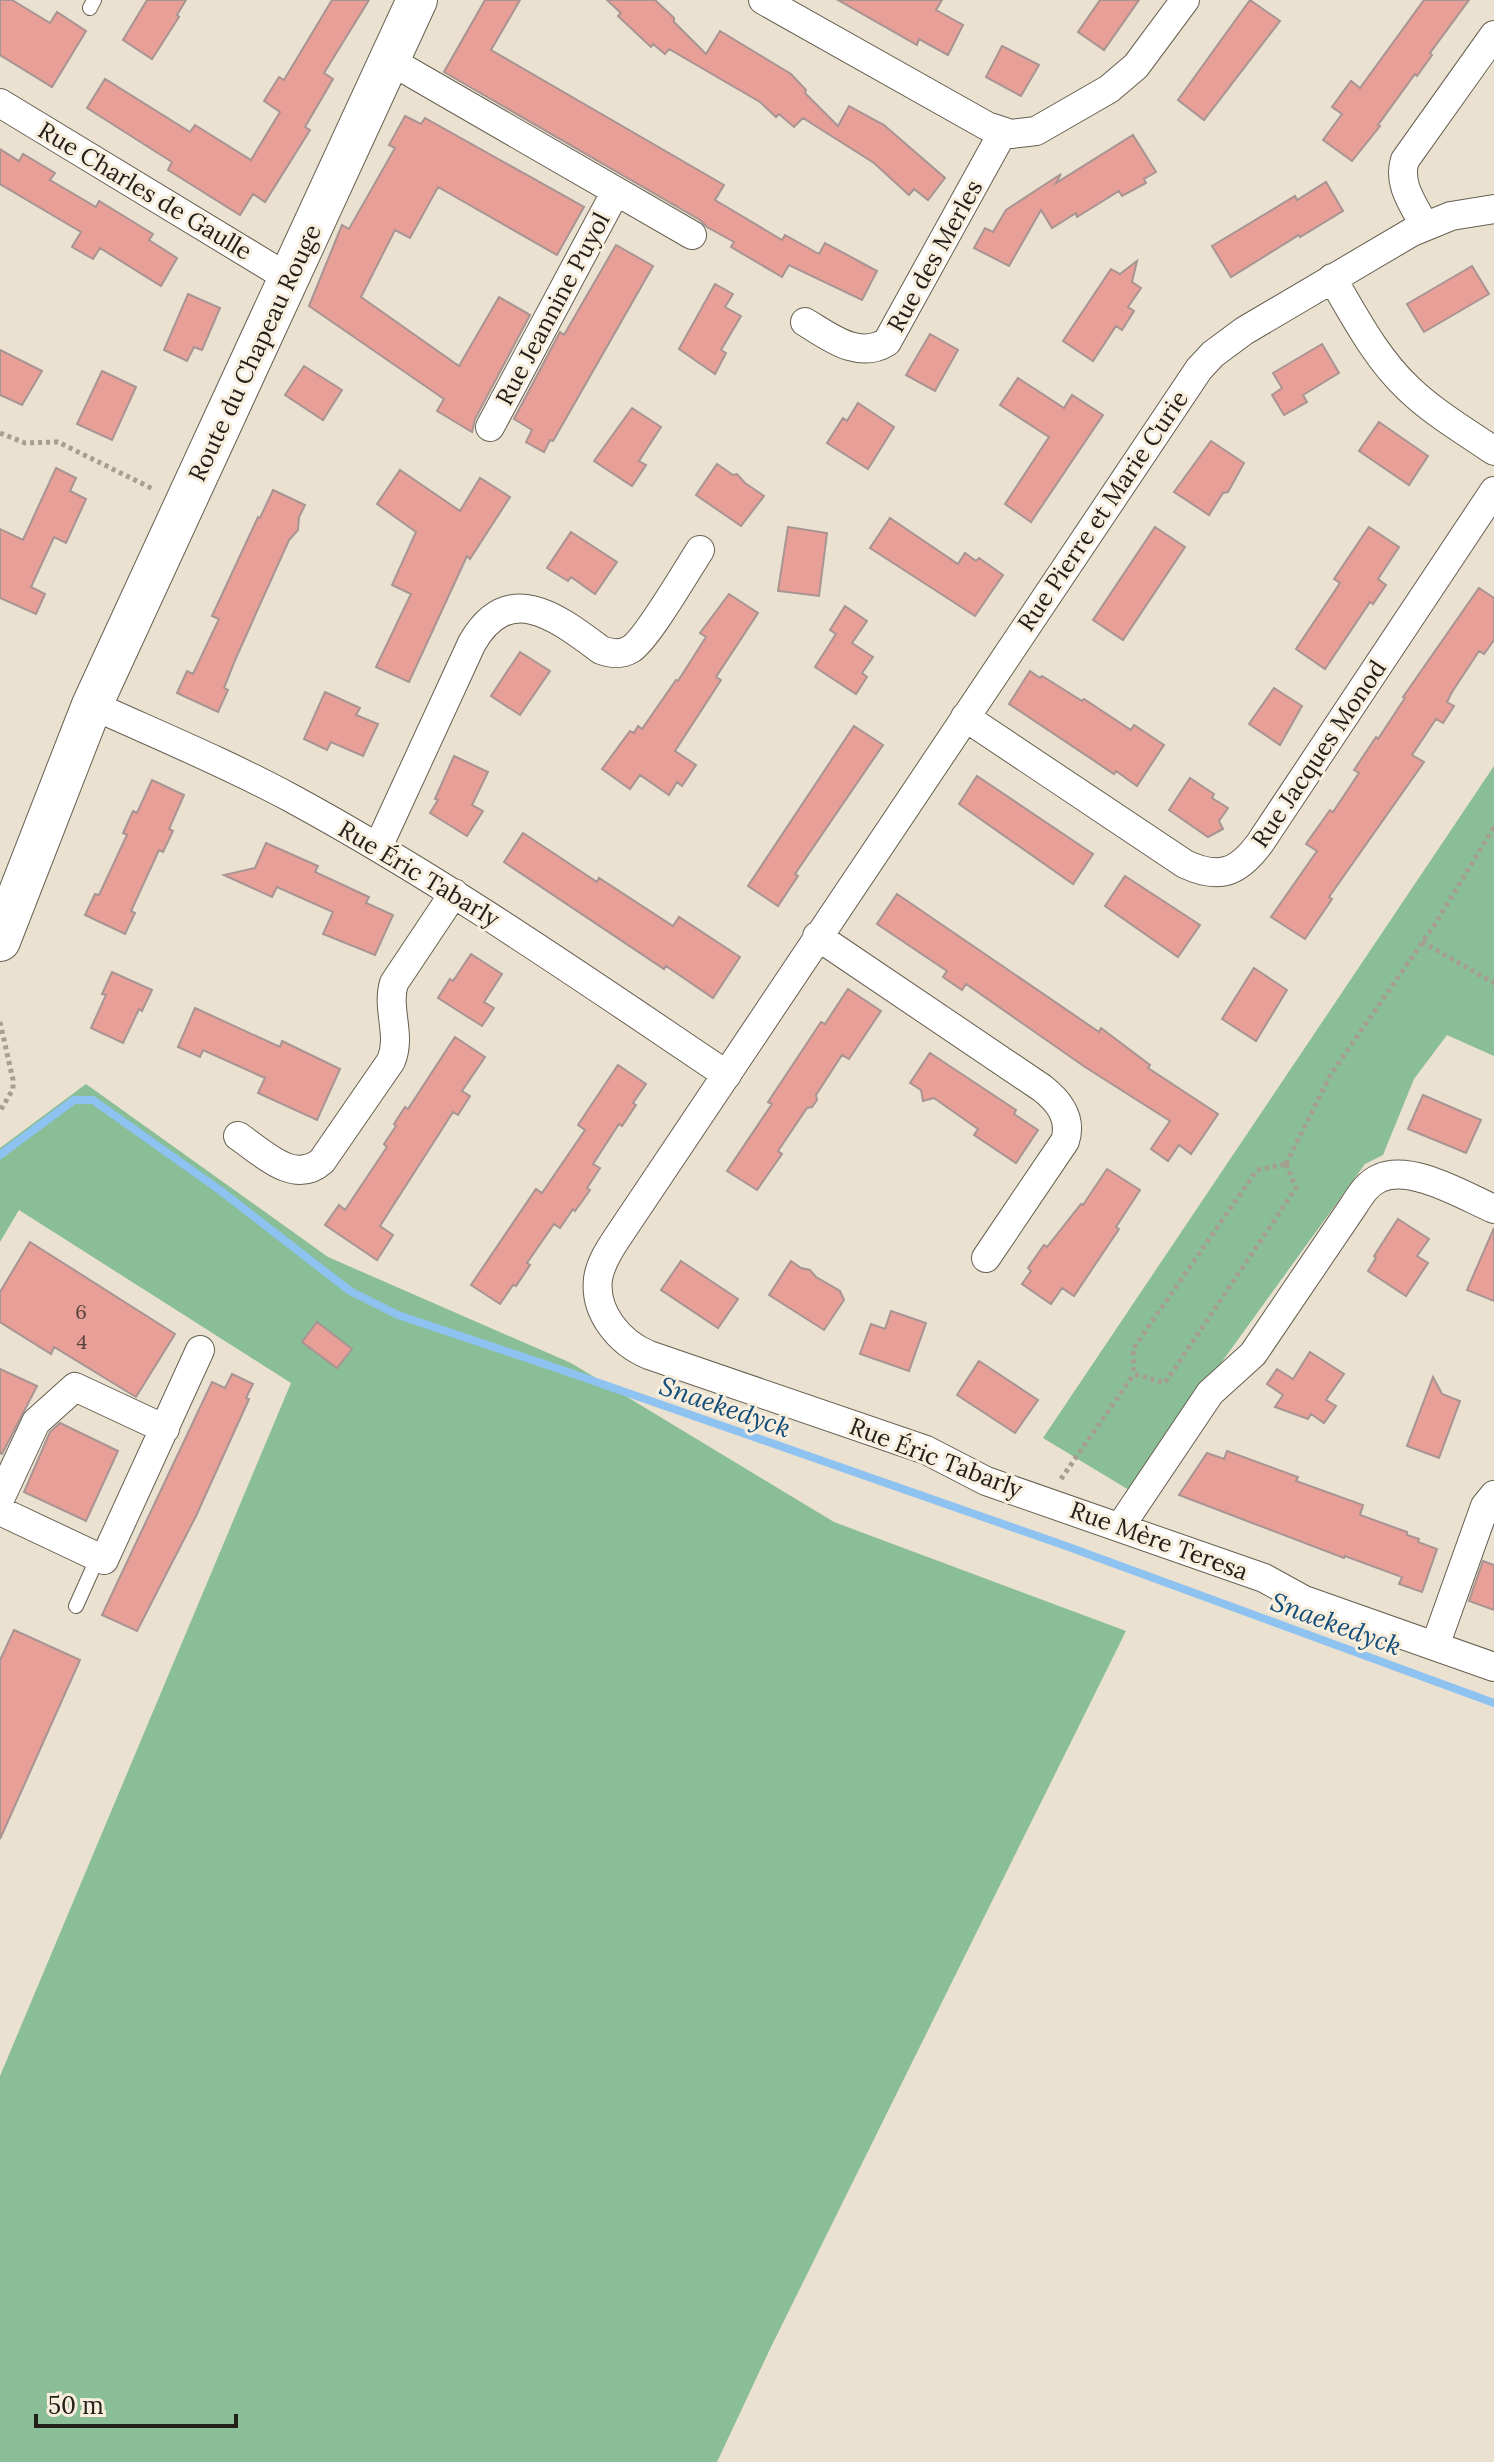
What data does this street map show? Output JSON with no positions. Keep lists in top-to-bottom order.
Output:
{
  "streets": {
    "street": [
      "Rue Charles de Gaulle",
      "Rue des Merles",
      "Rue Jeannine Puyol",
      "Route du Chapeau Rouge",
      "Rue Pierre et Marie Curie",
      "Rue Jacques Monod",
      "Rue Éric Tabarly",
      "Rue Mère Teresa"
    ]
  },
  "crossings": [
    ["Rue Charles de Gaulle", "Route du Chapeau Rouge"],
    ["Rue Jeannine Puyol", "Route du Chapeau Rouge"],
    ["Route du Chapeau Rouge", "Rue Éric Tabarly"],
    ["Rue Pierre et Marie Curie", "Rue Jacques Monod"],
    ["Rue Pierre et Marie Curie", "Rue Éric Tabarly"],
    ["Rue Éric Tabarly", "Rue Mère Teresa"]
  ],
  "water": ["Snaekedyck"],
  "house_numbers": ["6", "4"],
  "scale_bar": "50 m"
}
